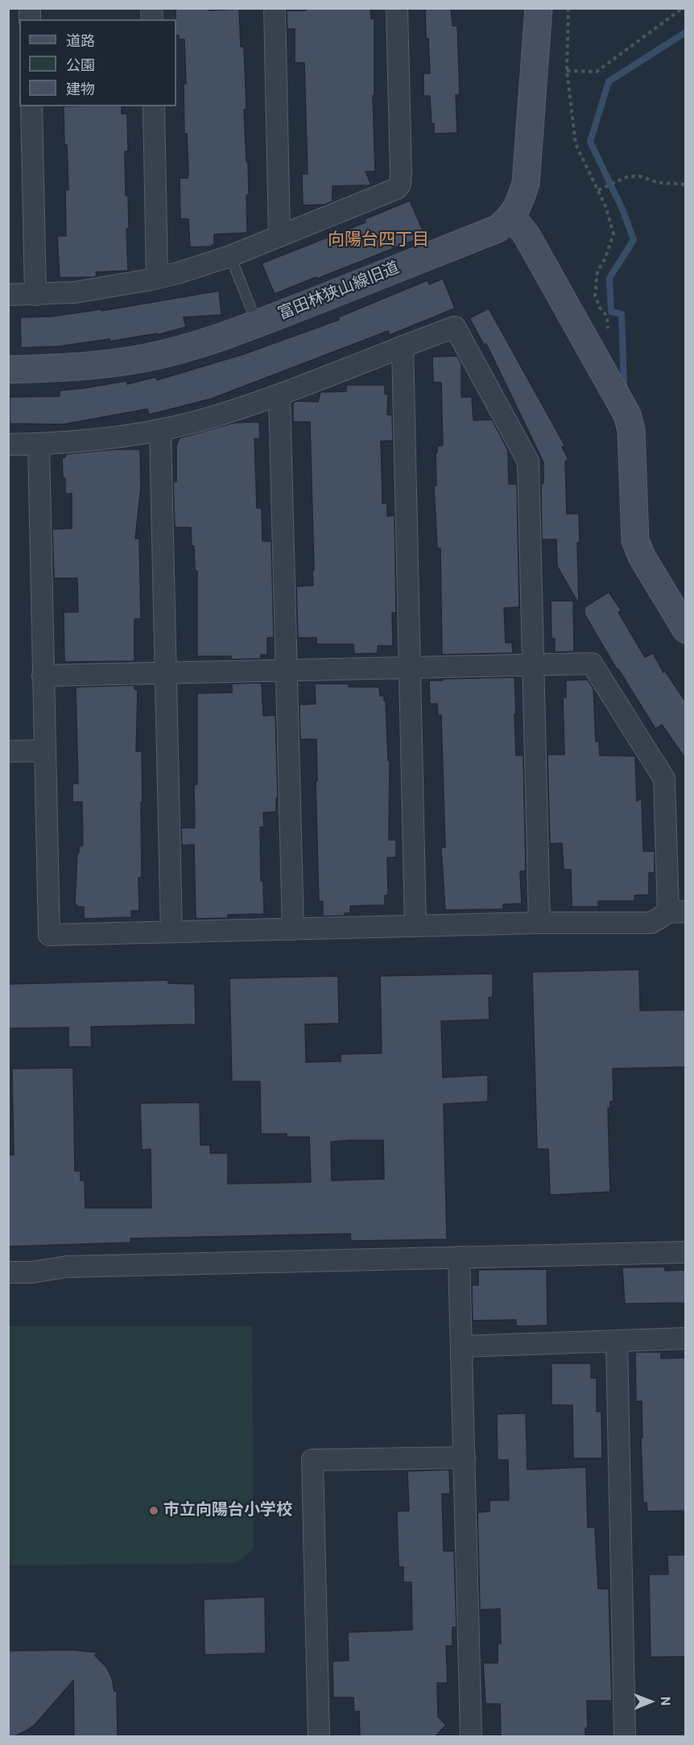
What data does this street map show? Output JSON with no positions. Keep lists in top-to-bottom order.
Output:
{
  "streets": {
    "street": ["富田林狭山線旧道"]
  },
  "districts": ["向陽台四丁目"],
  "places": ["市立向陽台小学校"],
  "legend": ["道路", "公園", "建物"],
  "north": "right"
}
